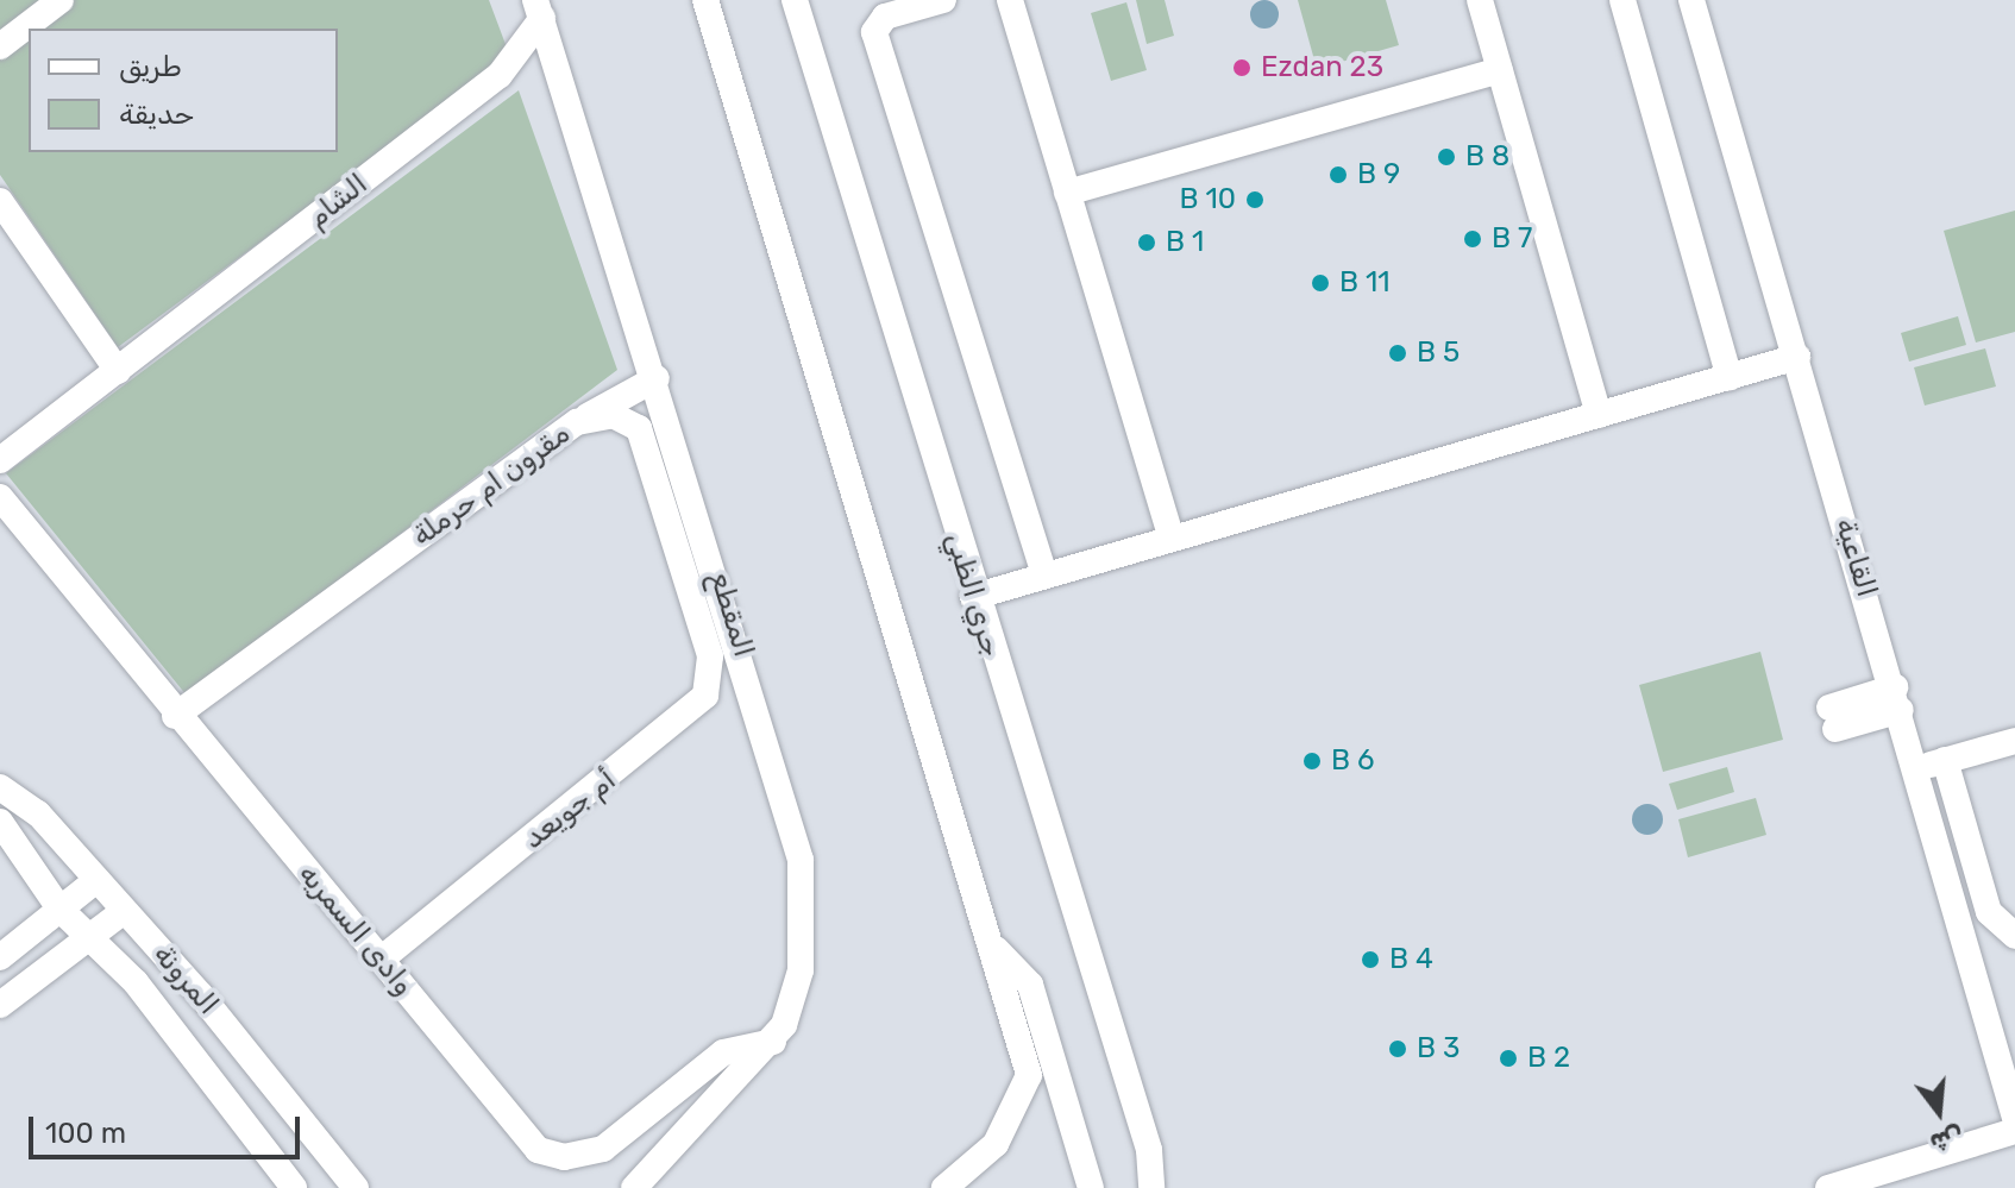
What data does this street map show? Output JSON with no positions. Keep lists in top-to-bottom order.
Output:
{
  "streets": {
    "street": [
      "الشام",
      "مقرون ام حرملة",
      "القاعية",
      "جري الظبي",
      "المقطع",
      "أم جويعد",
      "وادى السمريه",
      "المرونة"
    ]
  },
  "crossings": [
    ["الشام", "المقطع"],
    ["مقرون ام حرملة", "أم جويعد"],
    ["مقرون ام حرملة", "وادى السمريه"],
    ["المقطع", "وادى السمريه"],
    ["أم جويعد", "وادى السمريه"]
  ],
  "places": [
    "Ezdan 23",
    "B 8",
    "B 9",
    "B 10",
    "B 7",
    "B 1",
    "B 11",
    "B 5",
    "B 6",
    "B 4",
    "B 3",
    "B 2"
  ],
  "legend": ["طريق", "حديقة"],
  "scale_bar": "100 m",
  "north": "bottom"
}
